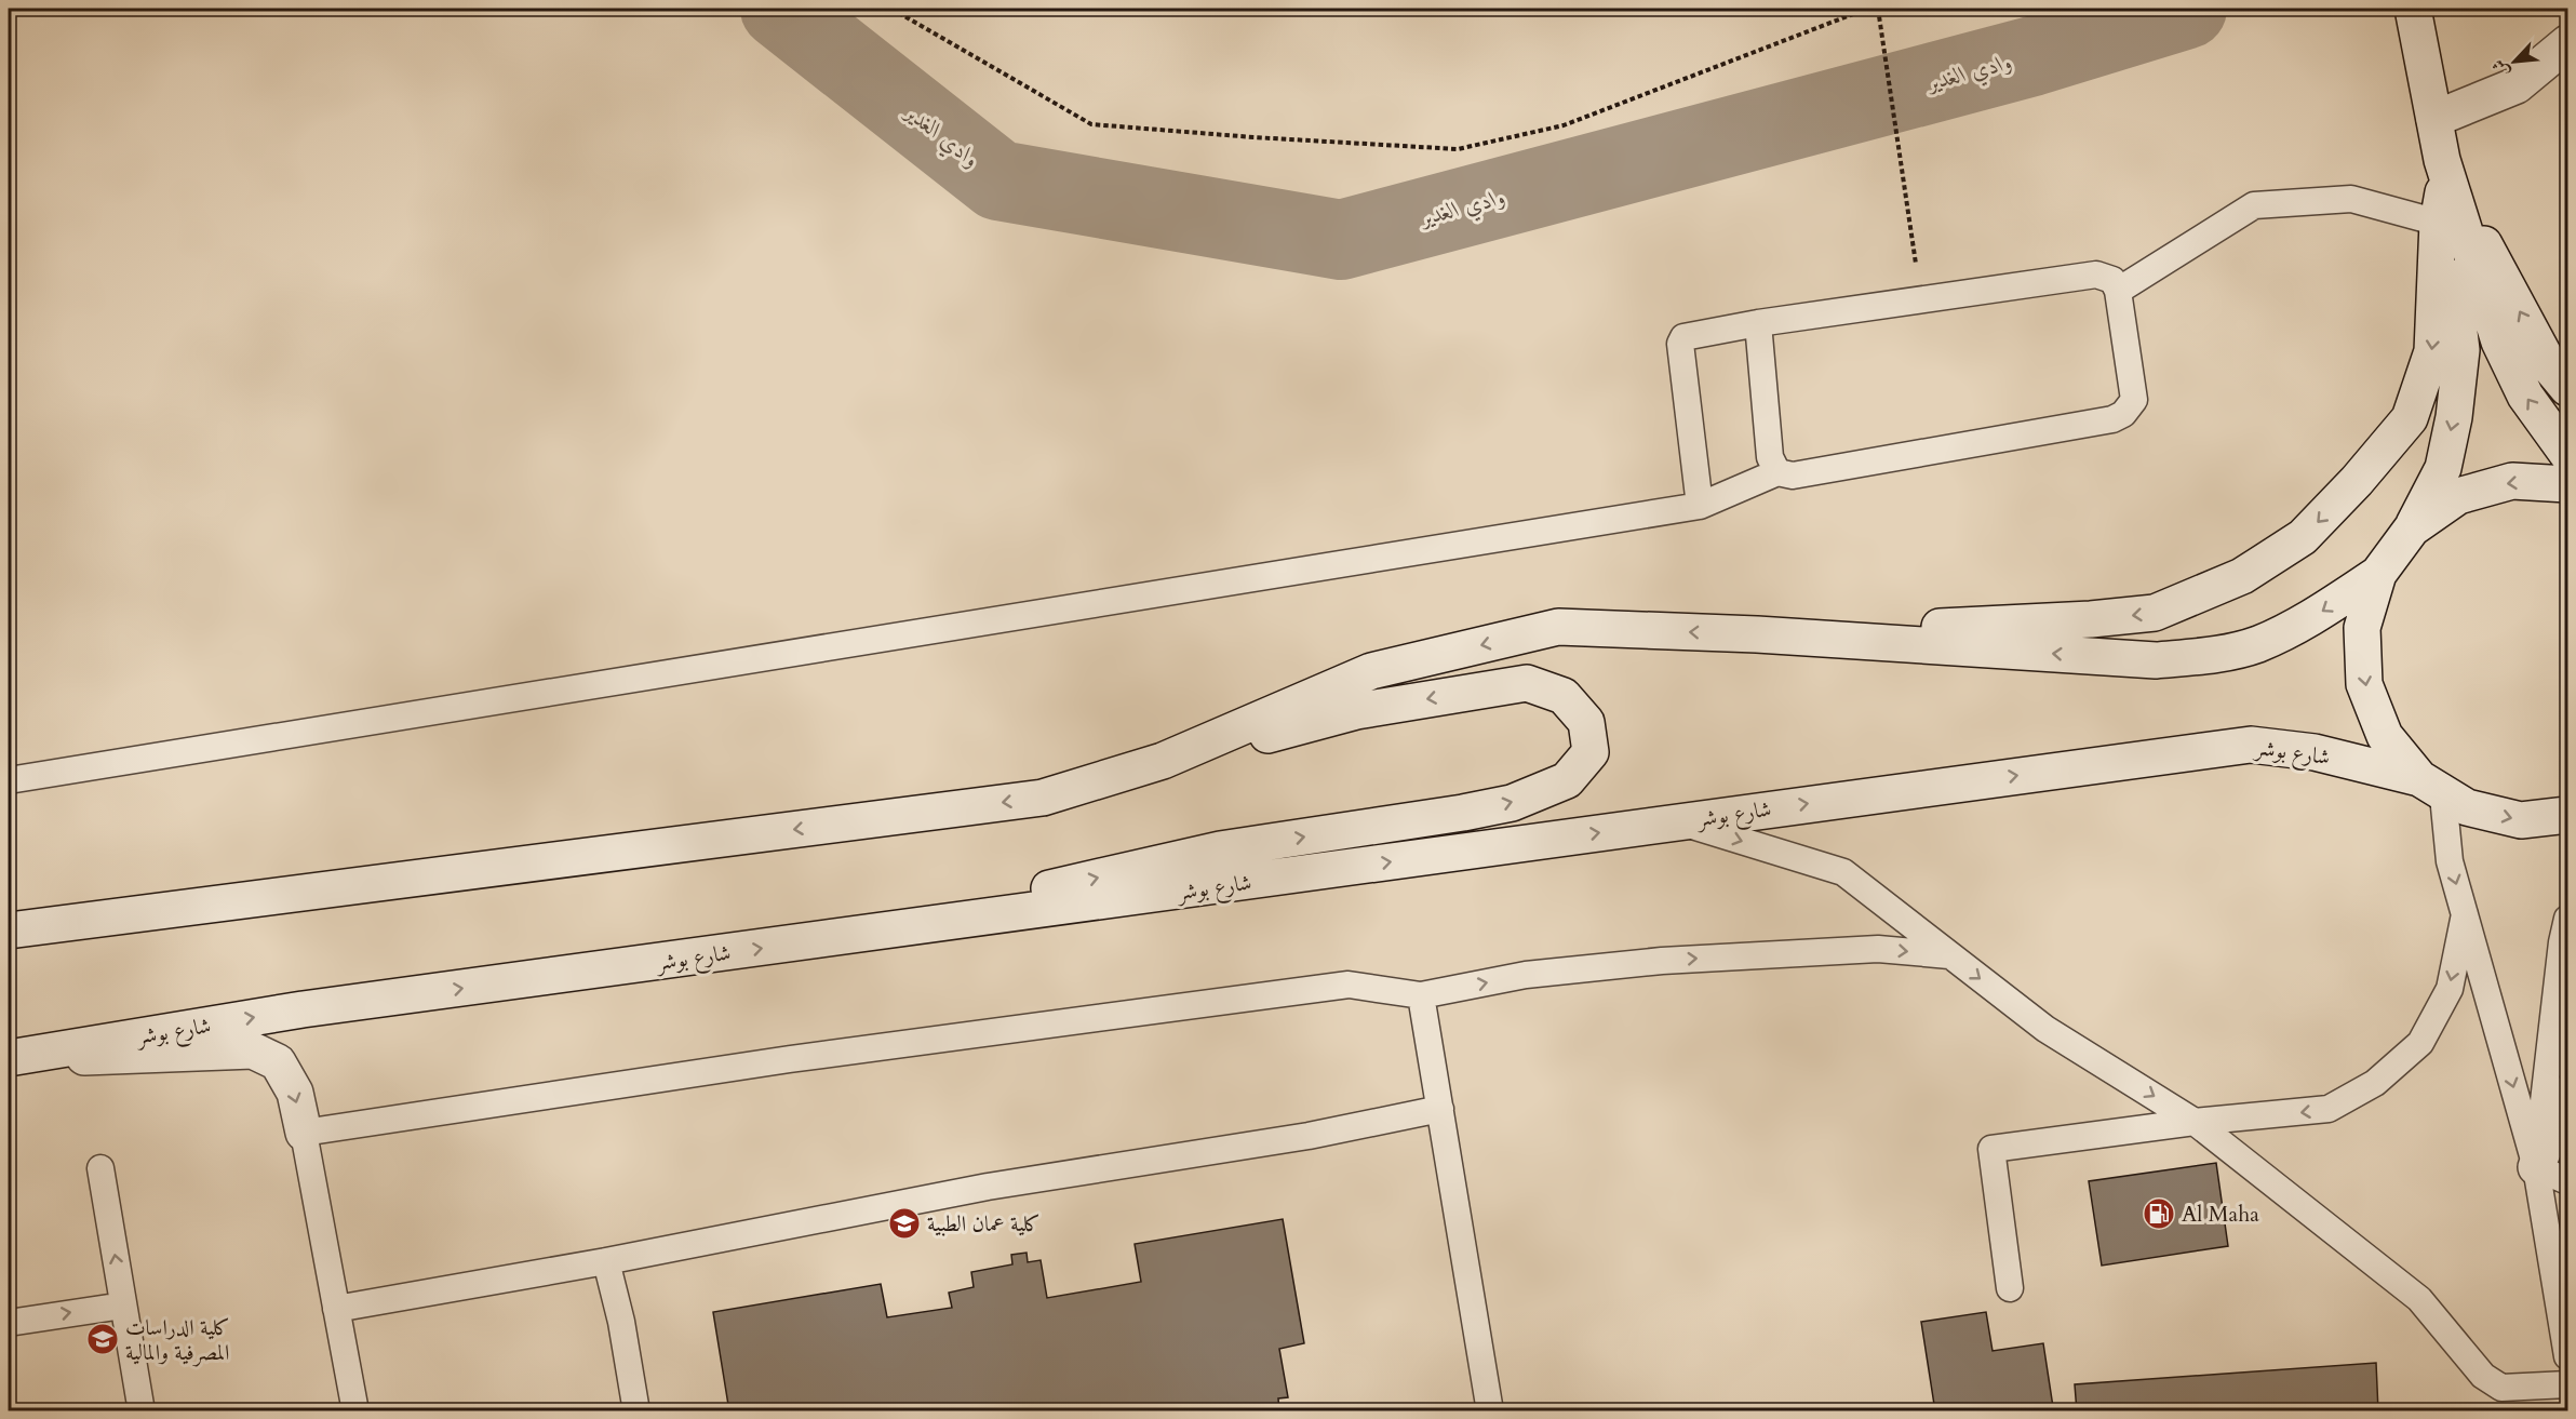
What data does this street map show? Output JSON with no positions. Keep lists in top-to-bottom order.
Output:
{
  "streets": {
    "main road": ["شارع بوشر"]
  },
  "water": ["وادي الغدير"],
  "places": {
    "fuel station": ["Al Maha"],
    "school or university": ["كلية عمان الطبية", "كلية الدراسات المصرفية والمالية"]
  },
  "north": "bottom left"
}
